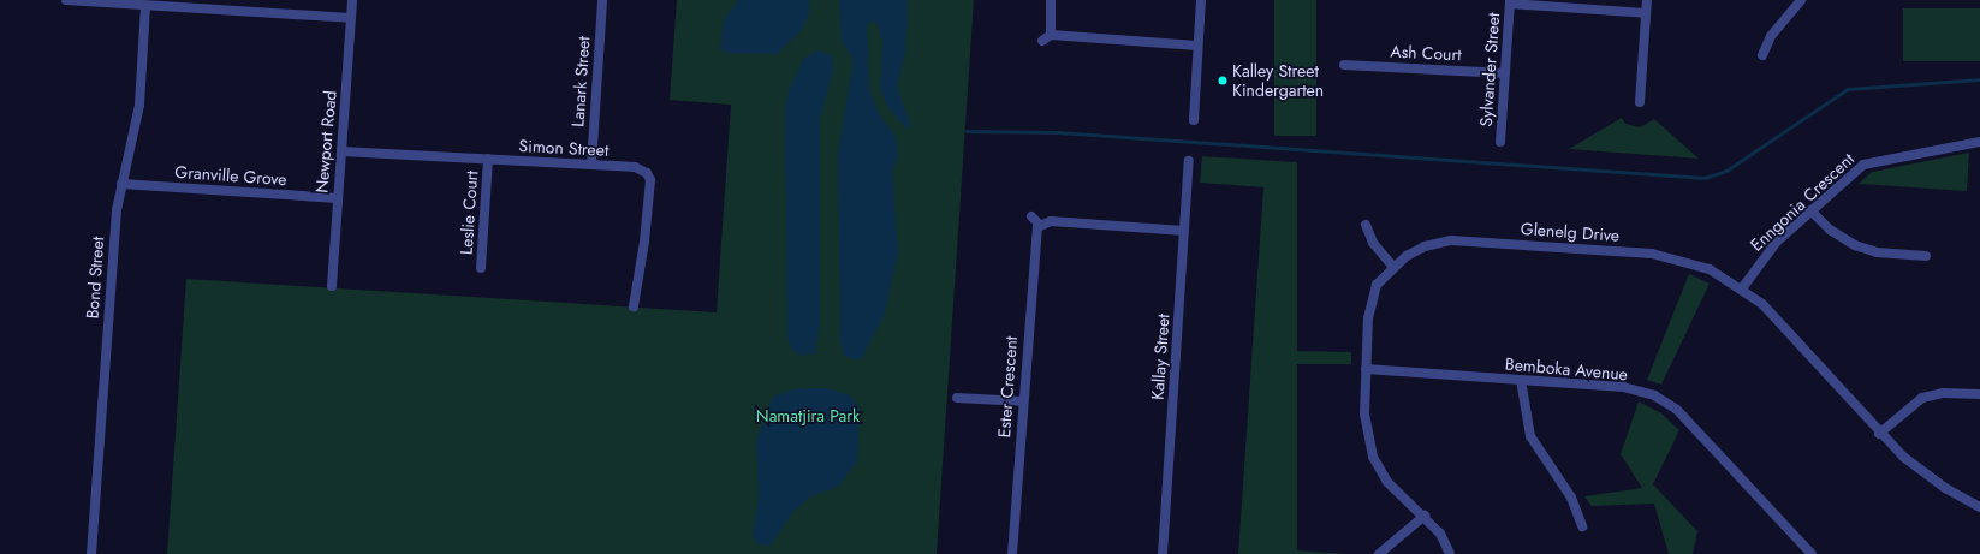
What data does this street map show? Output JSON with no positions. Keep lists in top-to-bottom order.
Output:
{
  "streets": {
    "street": [
      "Ash Court",
      "Sylvander Street",
      "Lanark Street",
      "Newport Road",
      "Simon Street",
      "Granville Grove",
      "Enngonia Crescent",
      "Leslie Court",
      "Glenelg Drive",
      "Bond Street",
      "Kallay Street",
      "Bemboka Avenue",
      "Ester Crescent"
    ]
  },
  "crossings": [
    ["Ash Court", "Sylvander Street"],
    ["Lanark Street", "Simon Street"],
    ["Newport Road", "Simon Street"],
    ["Newport Road", "Granville Grove"],
    ["Simon Street", "Leslie Court"],
    ["Granville Grove", "Bond Street"],
    ["Enngonia Crescent", "Glenelg Drive"],
    ["Glenelg Drive", "Bemboka Avenue"]
  ],
  "parks": ["Namatjira Park"],
  "places": ["Kalley Street Kindergarten"]
}
